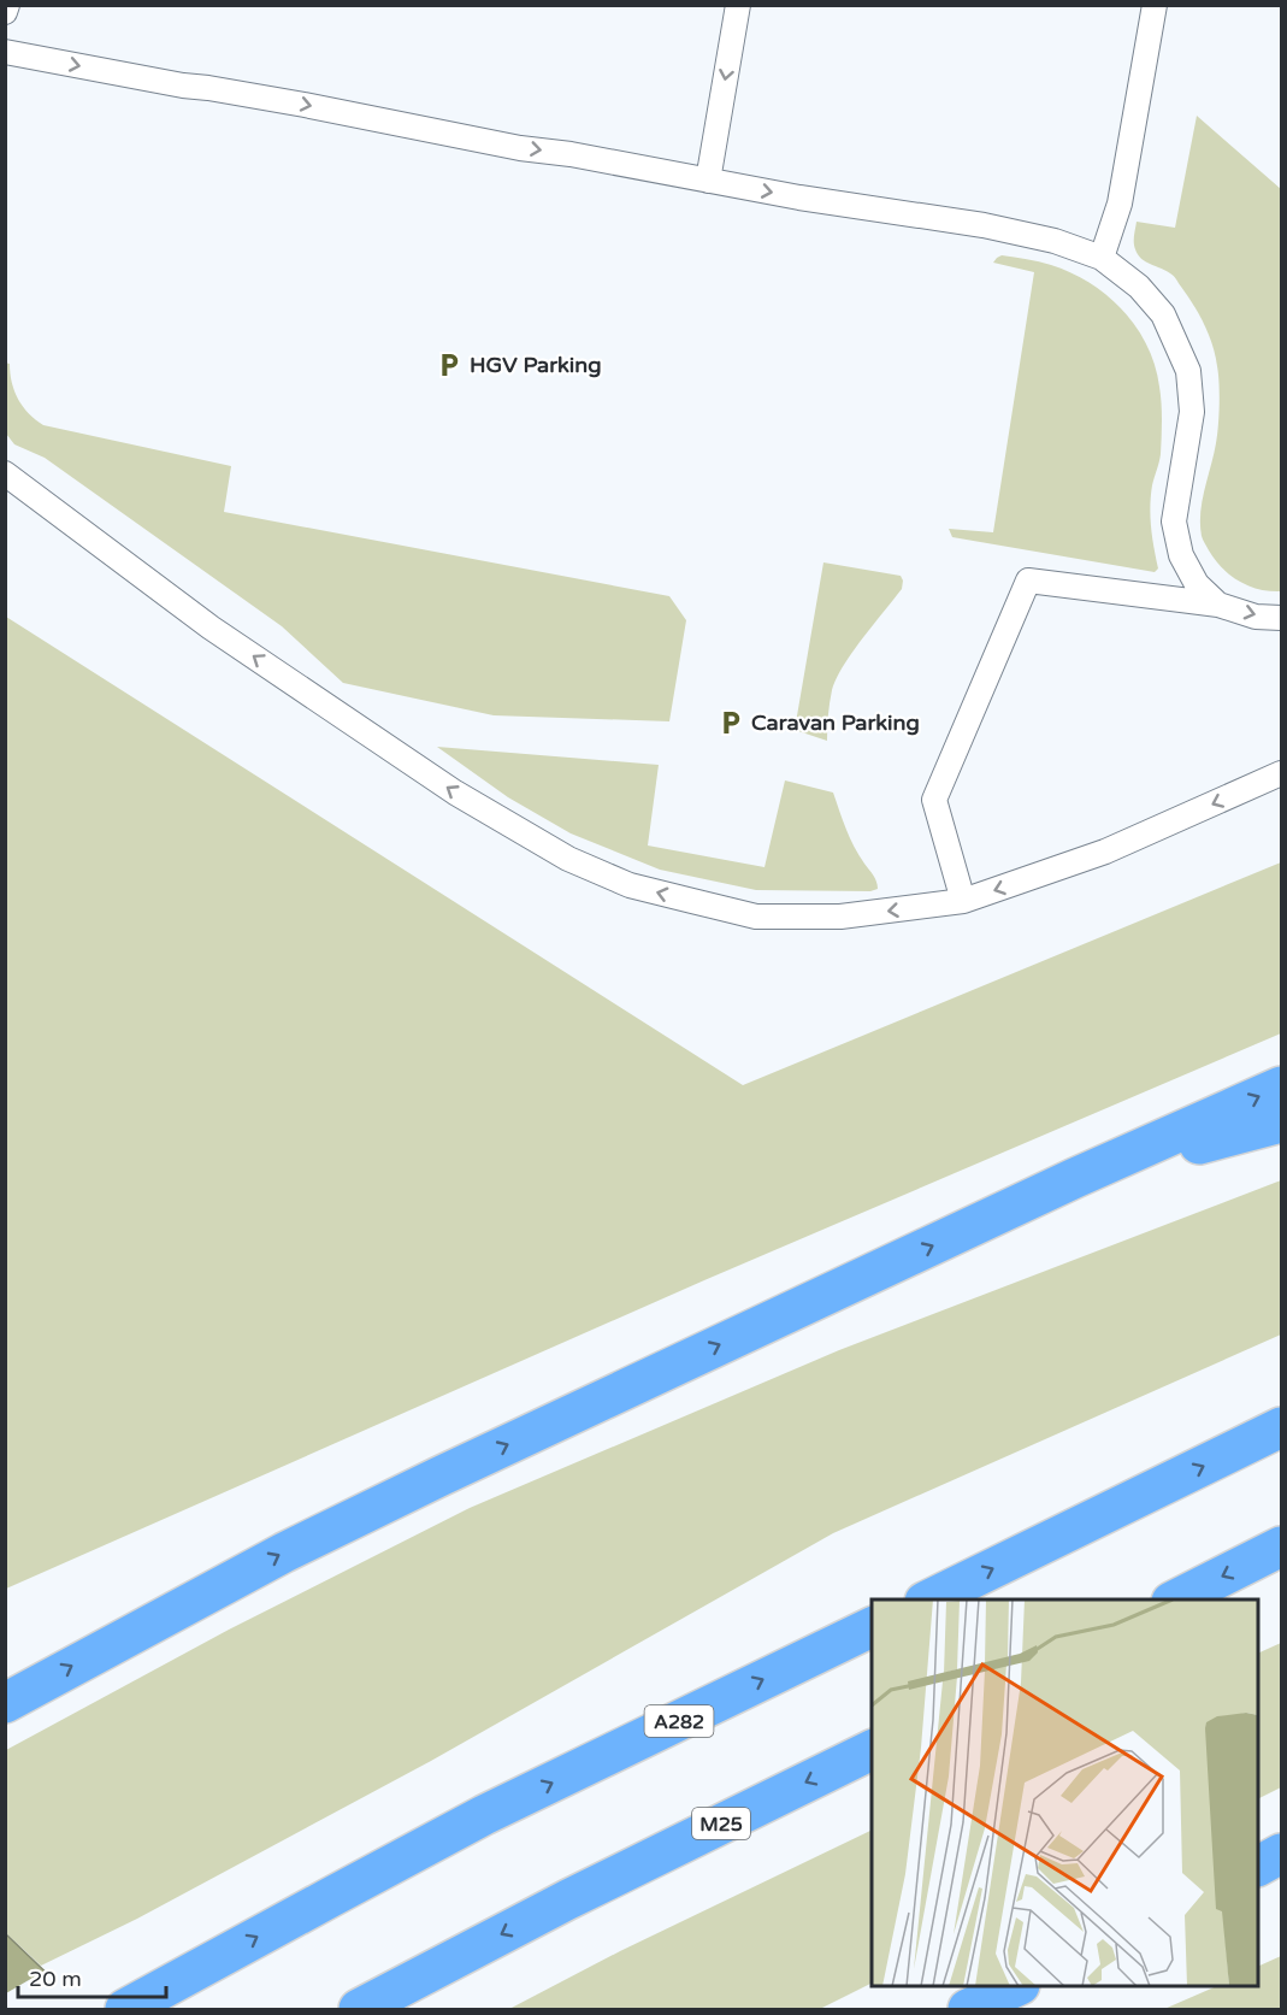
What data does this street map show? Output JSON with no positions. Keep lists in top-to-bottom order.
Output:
{
  "streets": {
    "highway": ["A282", "M25"]
  },
  "places": {
    "parking": ["HGV Parking", "Caravan Parking"]
  },
  "scale_bar": "20 m"
}
